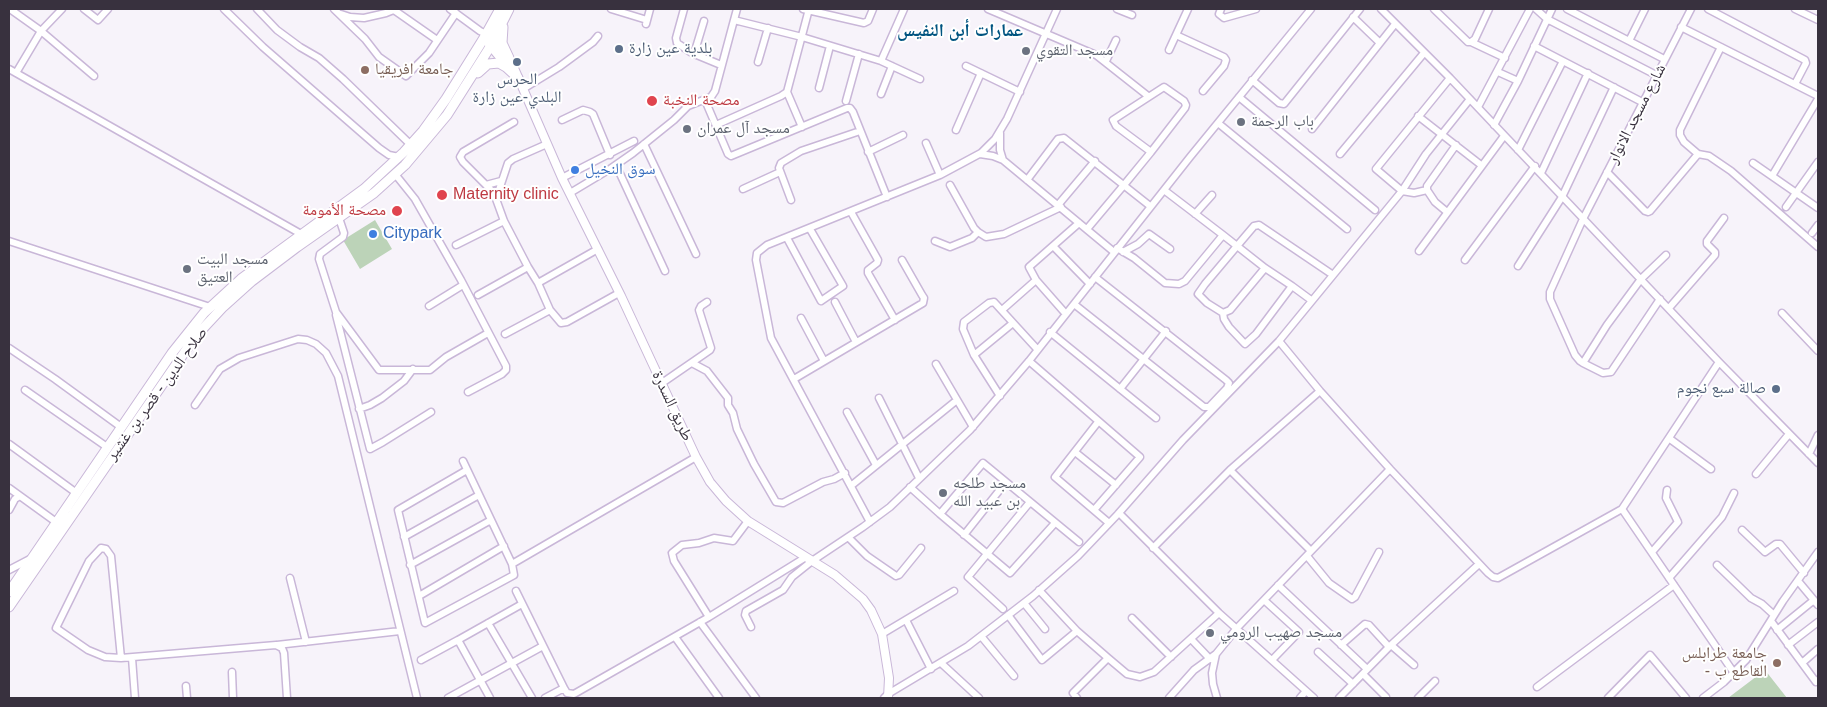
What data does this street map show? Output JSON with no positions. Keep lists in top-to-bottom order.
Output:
{
  "streets": {
    "highway": ["صلاح الدين - قصر بن غشير"],
    "main road": ["طريق السدرة"],
    "street": ["شارع مسجد الانوار"]
  },
  "crossings": [
    ["صلاح الدين - قصر بن غشير", "طريق السدرة"]
  ],
  "districts": ["عمارات أبن النفيس"],
  "places": [
    "بلدية عين زارة",
    "مسجد التقوي",
    "الحرس البلدي-عين زارة",
    "جامعة افريقيا",
    "مصحة النخبة",
    "باب الرحمة",
    "مسجد آل عمران",
    "سوق النخيل",
    "Maternity clinic",
    "مصحة الأمومة",
    "Citypark",
    "مسجد البيت العتيق",
    "صالة سبع نجوم",
    "مسجد طلحه بن عبيد الله",
    "مسجد صهيب الرومي",
    "جامعة طرابلس - القاطع ب"
  ]
}
